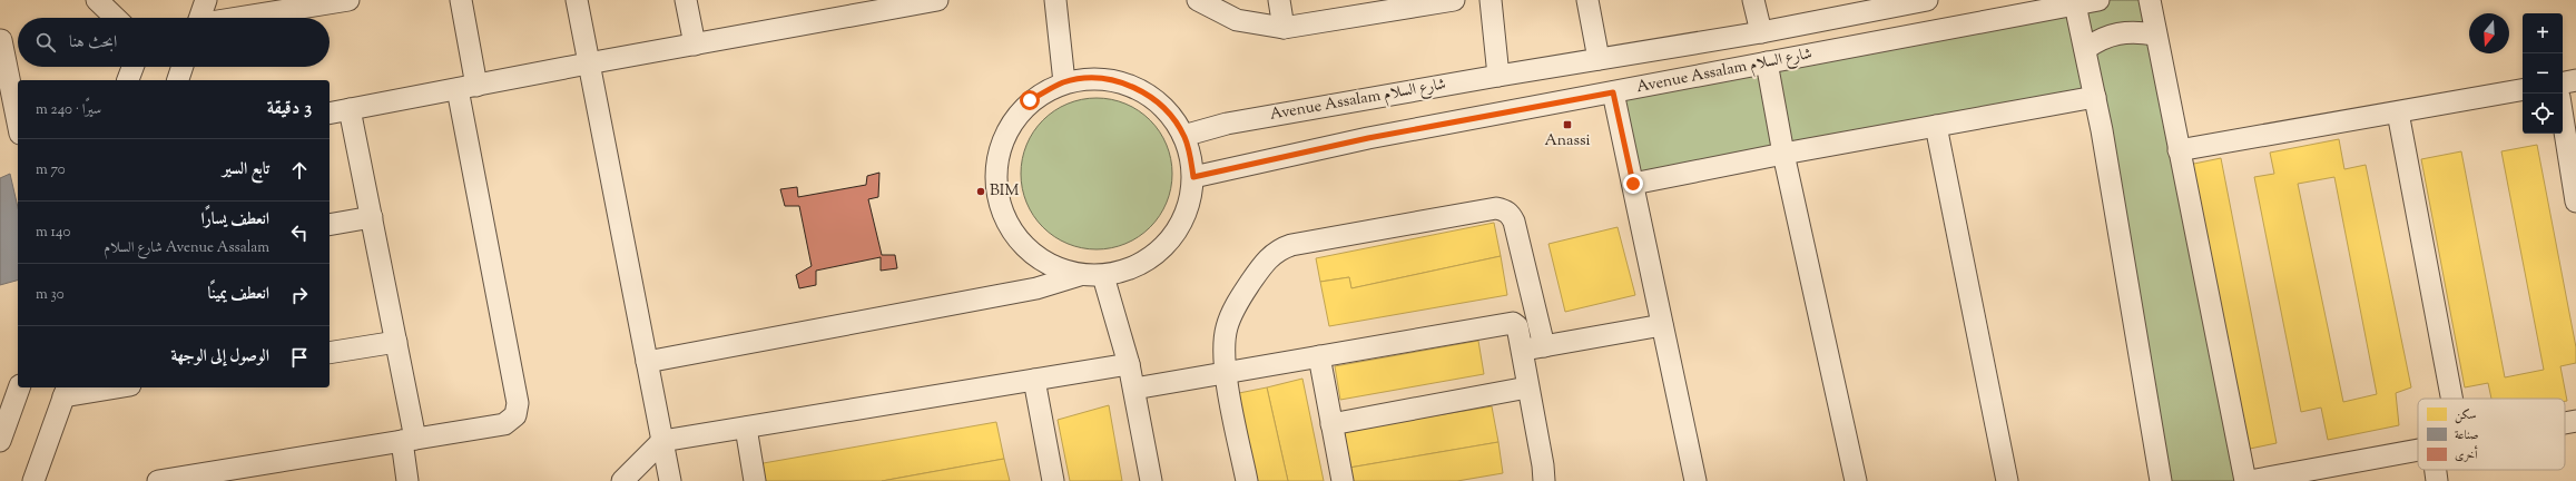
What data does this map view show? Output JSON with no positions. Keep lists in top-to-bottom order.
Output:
{
  "streets": {
    "street": ["Avenue Assalam شارع السلام"]
  },
  "places": {
    "transit": ["Anassi"],
    "other": ["BIM"]
  },
  "legend": ["سكن", "صناعة", "أخرى"],
  "north": "bottom",
  "page": {
    "map_buttons": ["+", "−"],
    "search": "ابحث هنا",
    "heading": ["3 دقيقة", "سيرًا · 240 m"],
    "list": [
      ["تابع السير", "70 m"],
      ["انعطف يسارًا", "Avenue Assalam شارع السلام", "140 m"],
      ["انعطف يمينًا", "30 m"],
      "الوصول إلى الوجهة"
    ]
  }
}
